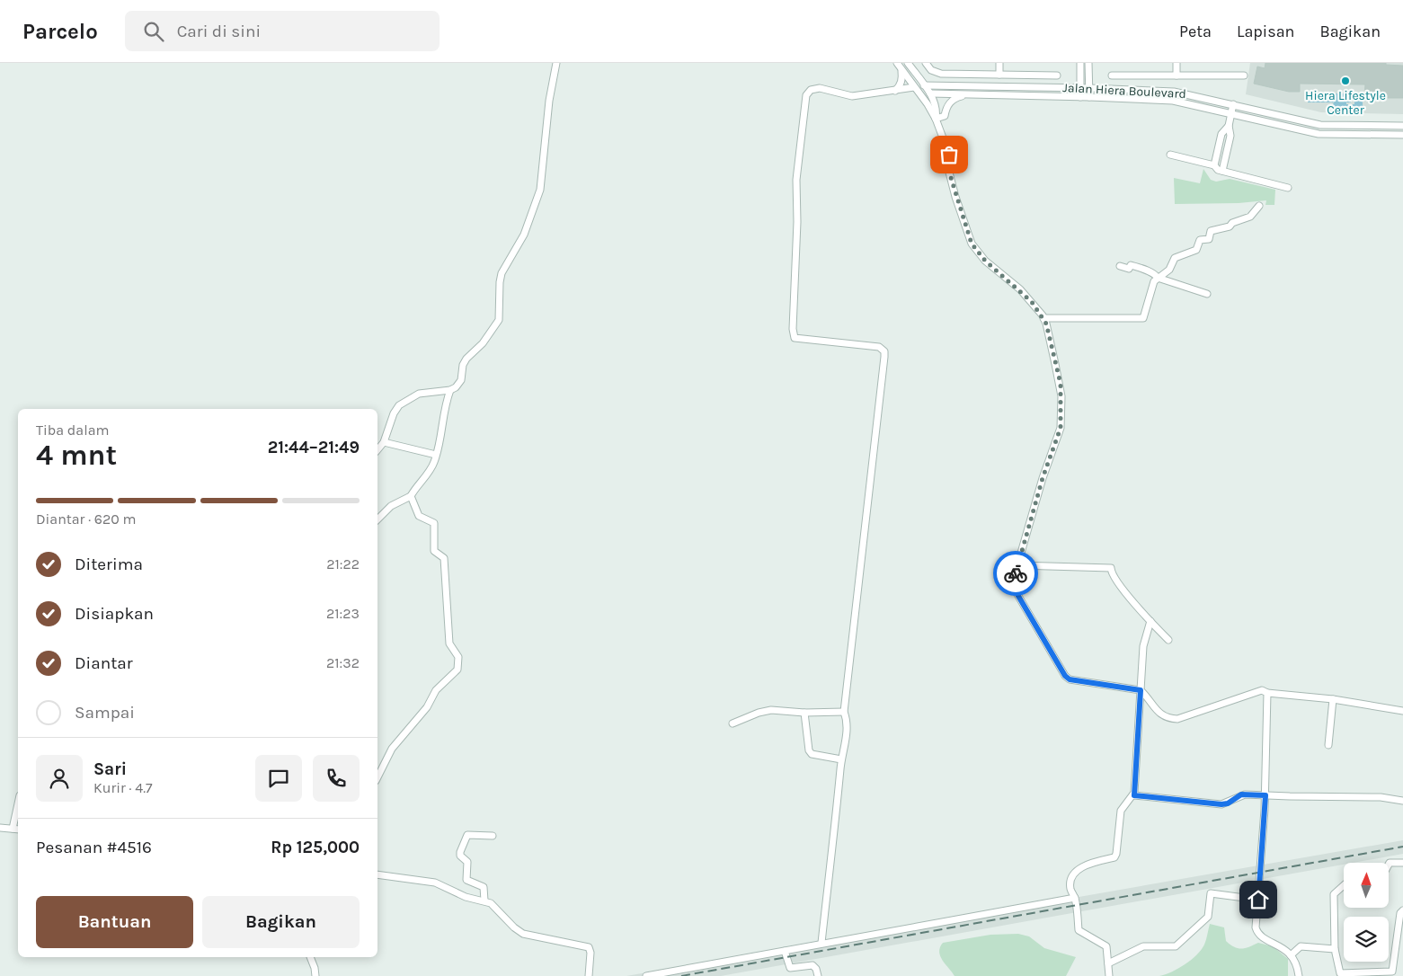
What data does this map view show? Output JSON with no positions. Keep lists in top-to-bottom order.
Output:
{
  "streets": {
    "street": ["Jalan Hiera Boulevard"]
  },
  "places": ["Hiera Lifestyle Center"],
  "north": "top",
  "page": {
    "header": "Parcelo",
    "search": "Cari di sini",
    "nav": ["Peta", "Lapisan", "Bagikan"],
    "heading": ["4 mnt", "Tiba dalam", "21:44–21:49"],
    "panel": [
      "Sari",
      "Kurir · 4.7",
      "Pesanan #4516",
      "Rp 125,000"
    ],
    "bar": "Diantar · 620 m",
    "list": [
      ["Diterima", "21:22"],
      ["Disiapkan", "21:23"],
      ["Diantar", "21:32"],
      "Sampai"
    ],
    "buttons": ["Bantuan", "Bagikan"]
  }
}
